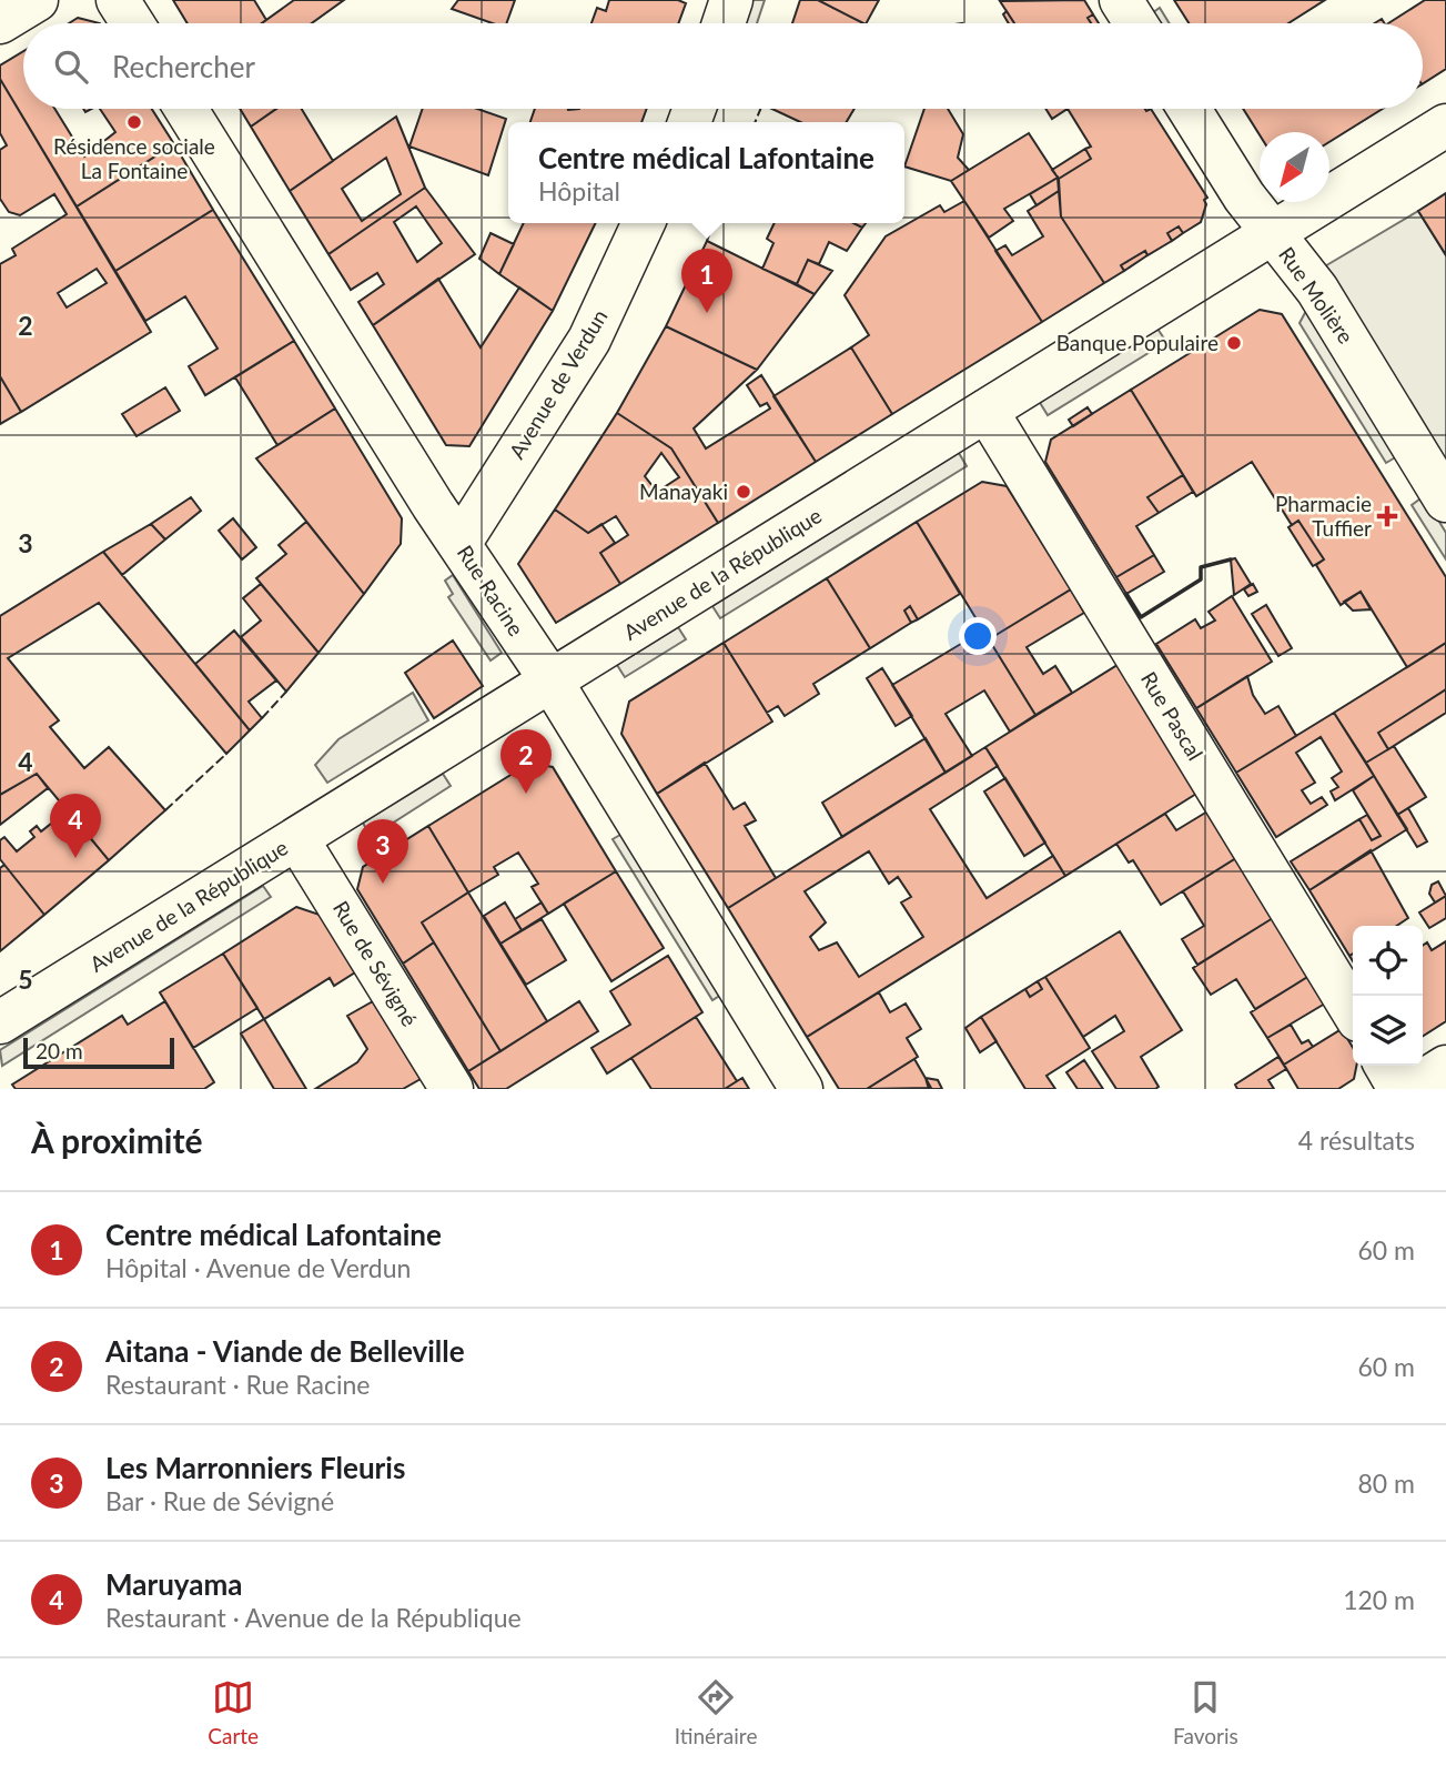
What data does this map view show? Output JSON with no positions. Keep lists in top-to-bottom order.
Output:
{
  "streets": {
    "street": [
      "Rue Molière",
      "Avenue de Verdun",
      "Avenue de la République",
      "Rue Racine",
      "Rue Pascal",
      "Rue de Sévigné"
    ]
  },
  "crossings": [
    ["Rue Molière", "Avenue de la République"],
    ["Avenue de Verdun", "Rue Racine"],
    ["Avenue de la République", "Rue Racine"],
    ["Avenue de la République", "Rue Pascal"],
    ["Avenue de la République", "Rue de Sévigné"]
  ],
  "places": {
    "other": ["Résidence sociale La Fontaine", "Banque Populaire", "Manayaki"],
    "health": ["Pharmacie Tuffier"]
  },
  "scale_bar": "20 m",
  "north": "bottom left",
  "page": {
    "search": "Rechercher",
    "popup": ["Centre médical Lafontaine", "Hôpital"],
    "pins": [
      "1",
      "2",
      "4",
      "3"
    ],
    "scale": "20 m",
    "heading": ["À proximité", "4 résultats"],
    "list": [
      {
        "mark": "1",
        "name": "Centre médical Lafontaine",
        "note": "Hôpital · Avenue de Verdun",
        "value": "60 m"
      },
      {
        "mark": "2",
        "name": "Aitana - Viande de Belleville",
        "note": "Restaurant · Rue Racine",
        "value": "60 m"
      },
      {
        "mark": "3",
        "name": "Les Marronniers Fleuris",
        "note": "Bar · Rue de Sévigné",
        "value": "80 m"
      },
      {
        "mark": "4",
        "name": "Maruyama",
        "note": "Restaurant · Avenue de la République",
        "value": "120 m"
      }
    ],
    "nav": ["Carte", "Itinéraire", "Favoris"]
  },
  "grid": {
    "rows": [
      "2",
      "3",
      "4",
      "5"
    ]
  }
}
